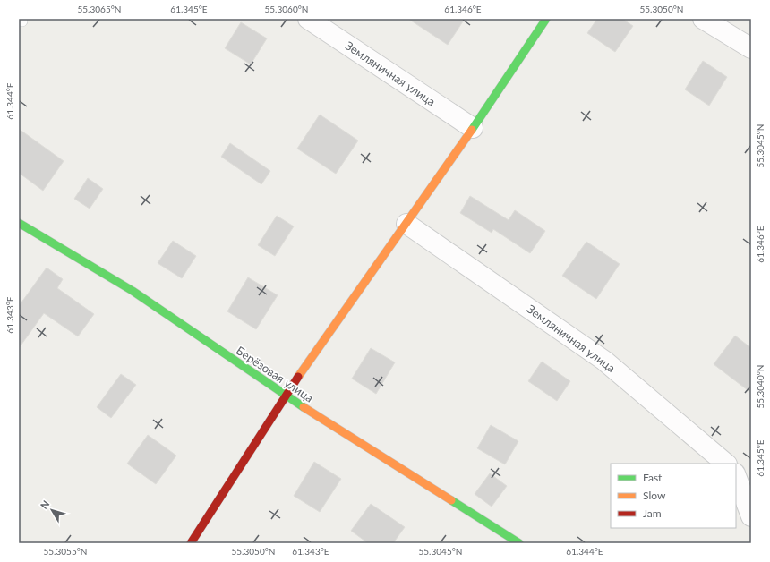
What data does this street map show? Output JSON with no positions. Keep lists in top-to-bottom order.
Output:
{
  "streets": {
    "street": ["Земляничная улица", "Берёзовая улица"]
  },
  "legend": ["Fast", "Slow", "Jam"],
  "north": "top left",
  "coordinates": [
    "55.3065°N",
    "61.345°E",
    "55.3060°N",
    "61.346°E",
    "55.3050°N",
    "61.344°E",
    "55.3045°N",
    "61.343°E",
    "55.3040°N",
    "55.3055°N"
  ]
}
